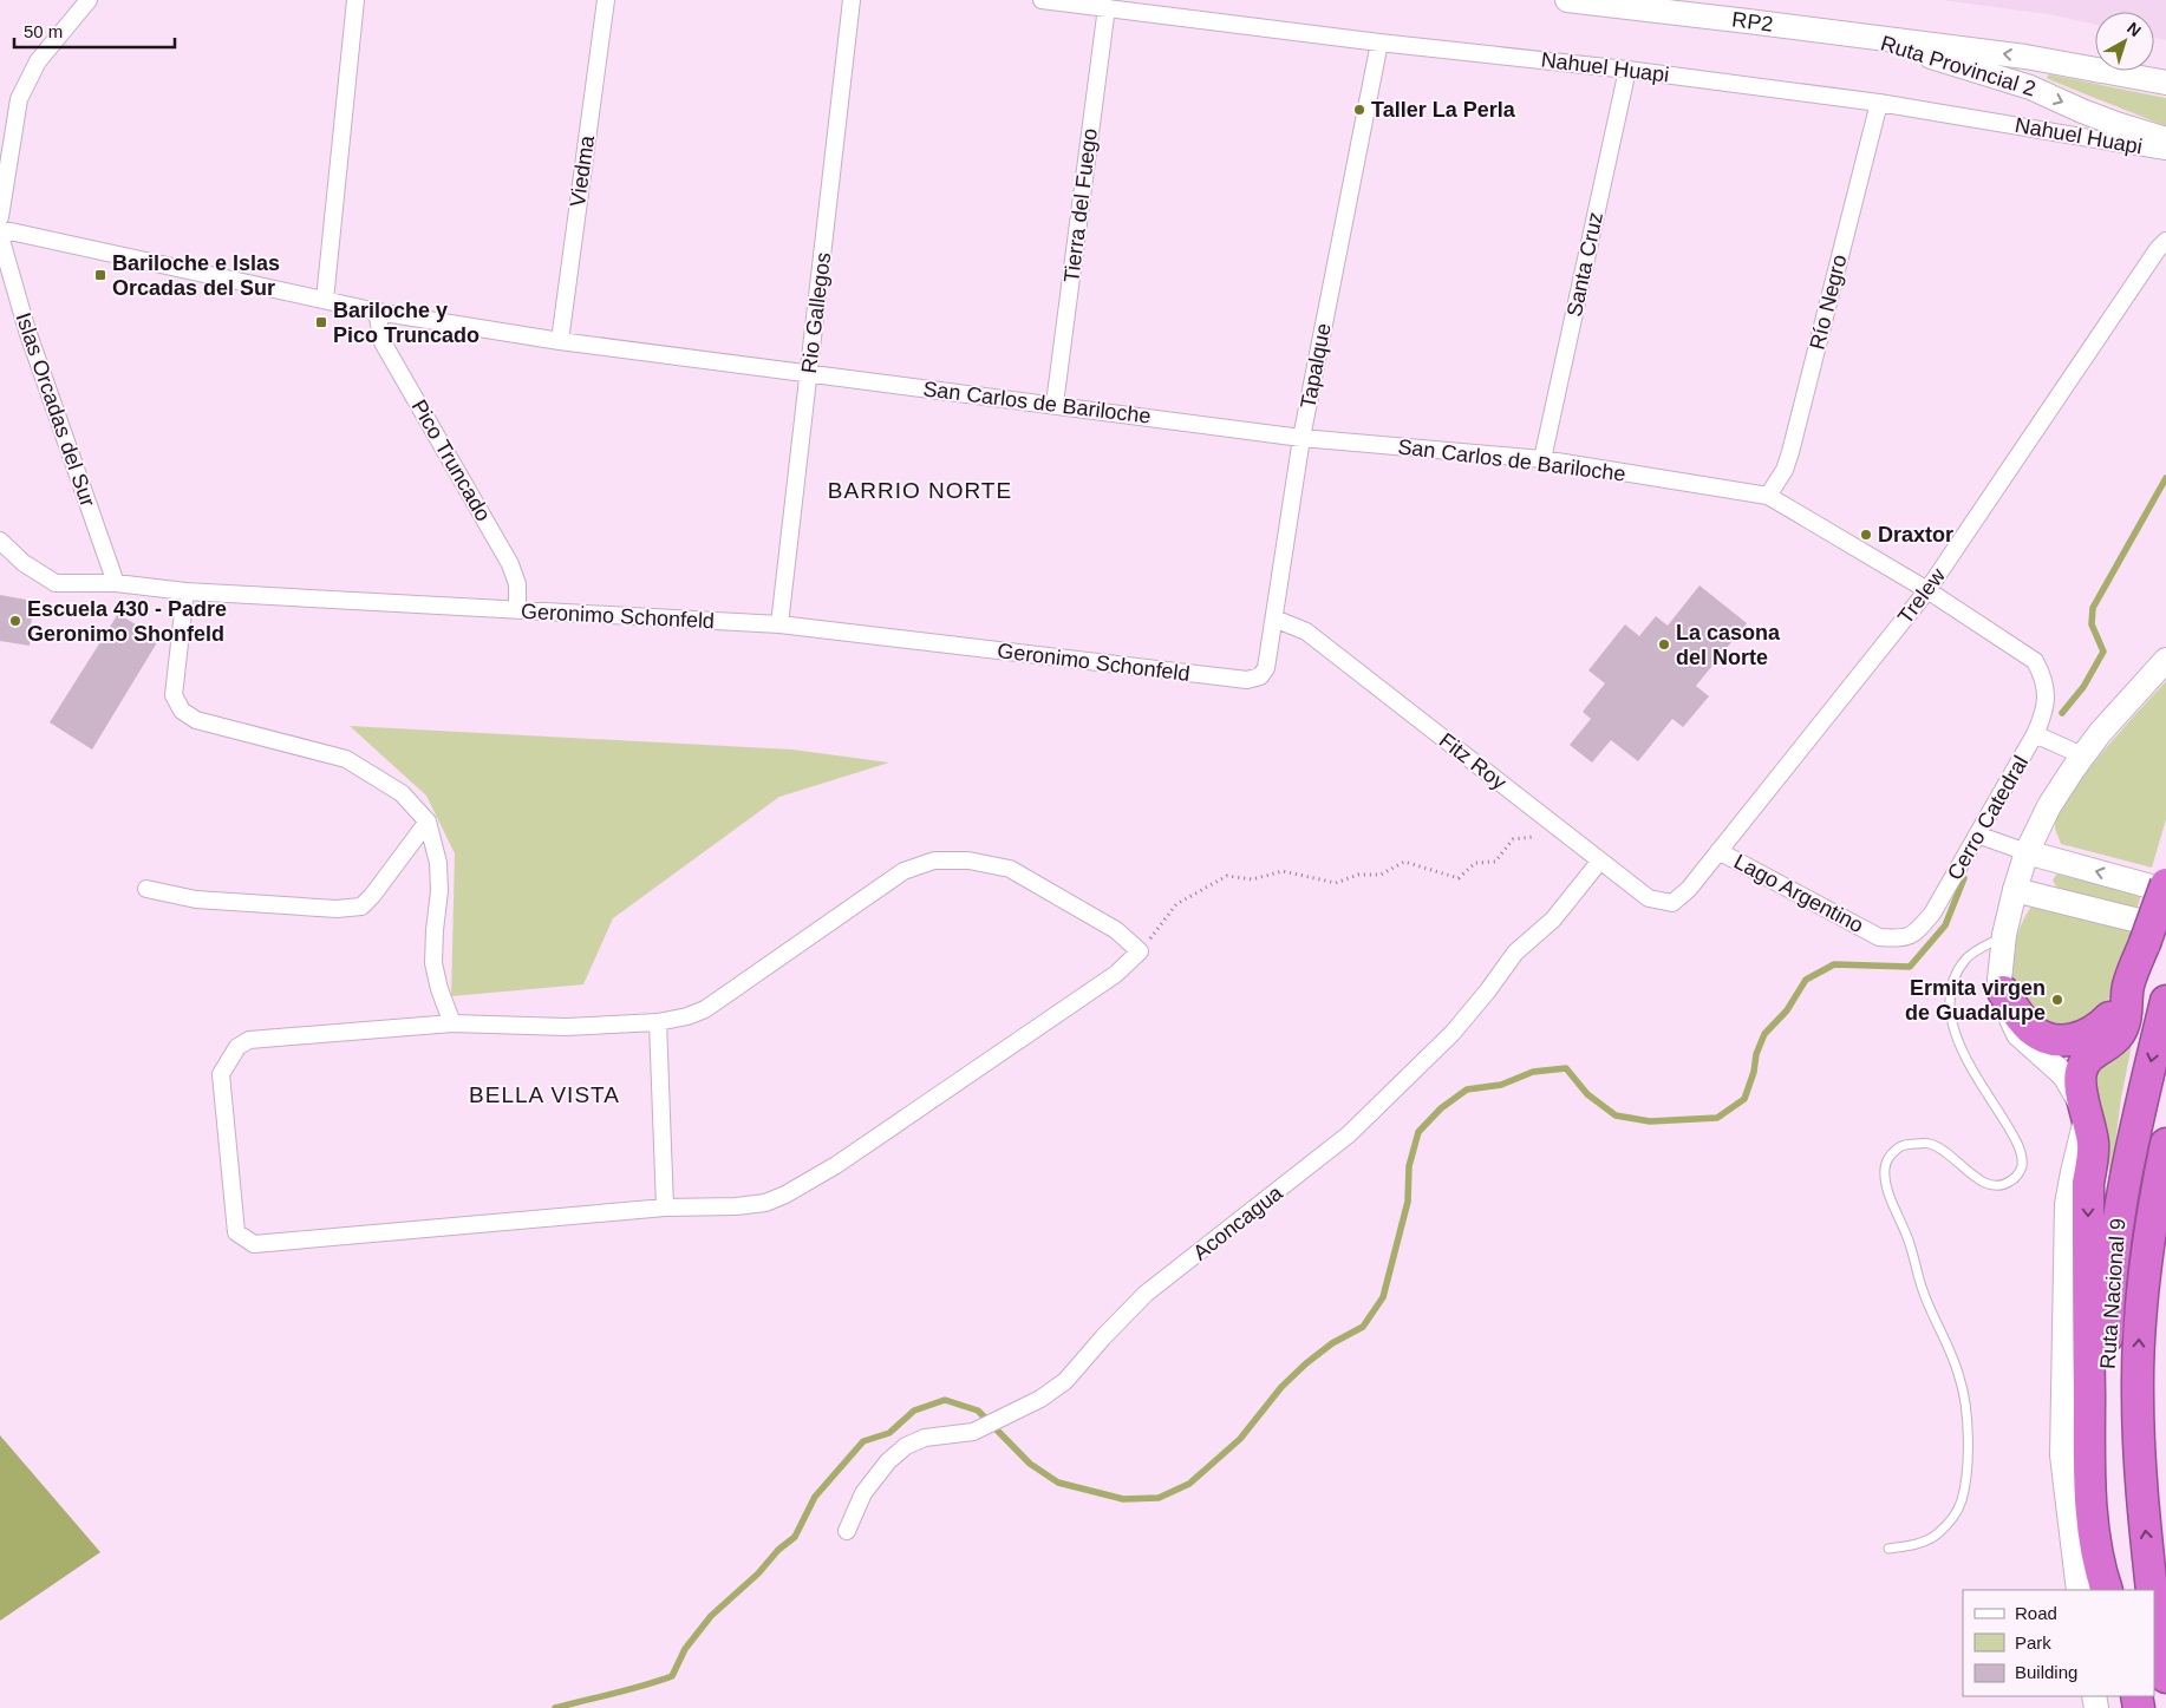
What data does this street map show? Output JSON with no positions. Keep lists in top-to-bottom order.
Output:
{
  "streets": {
    "highway": ["Ruta Nacional 9"],
    "street": [
      "RP2",
      "Ruta Provincial 2",
      "Nahuel Huapi",
      "Viedma",
      "Tierra del Fuego",
      "Santa Cruz",
      "Río Negro",
      "Rio Gallegos",
      "Tapalque",
      "San Carlos de Bariloche",
      "Islas Orcadas del Sur",
      "Pico Truncado",
      "Trelew",
      "Geronimo Schonfeld",
      "Fitz Roy",
      "Cerro Catedral",
      "Lago Argentino",
      "Aconcagua"
    ]
  },
  "crossings": [
    ["RP2", "Ruta Provincial 2"],
    ["Nahuel Huapi", "Tierra del Fuego"],
    ["Nahuel Huapi", "Santa Cruz"],
    ["Nahuel Huapi", "Río Negro"],
    ["Nahuel Huapi", "Tapalque"],
    ["Viedma", "San Carlos de Bariloche"],
    ["Tierra del Fuego", "San Carlos de Bariloche"],
    ["Santa Cruz", "San Carlos de Bariloche"],
    ["Río Negro", "San Carlos de Bariloche"],
    ["Rio Gallegos", "San Carlos de Bariloche"],
    ["Rio Gallegos", "Geronimo Schonfeld"],
    ["Tapalque", "San Carlos de Bariloche"],
    ["Tapalque", "Geronimo Schonfeld"],
    ["Tapalque", "Fitz Roy"],
    ["San Carlos de Bariloche", "Pico Truncado"],
    ["San Carlos de Bariloche", "Trelew"],
    ["San Carlos de Bariloche", "Cerro Catedral"],
    ["Islas Orcadas del Sur", "Geronimo Schonfeld"],
    ["Pico Truncado", "Geronimo Schonfeld"],
    ["Trelew", "Fitz Roy"],
    ["Trelew", "Lago Argentino"],
    ["Fitz Roy", "Aconcagua"],
    ["Cerro Catedral", "Lago Argentino"]
  ],
  "districts": ["BARRIO NORTE", "BELLA VISTA"],
  "places": {
    "other": [
      "Taller La Perla",
      "Draxtor",
      "Escuela 430 - Padre Geronimo Shonfeld",
      "La casona del Norte",
      "Ermita virgen de Guadalupe"
    ],
    "transit": ["Bariloche e Islas Orcadas del Sur", "Bariloche y Pico Truncado"]
  },
  "legend": ["Road", "Park", "Building"],
  "scale_bar": "50 m",
  "north": "top right"
}
